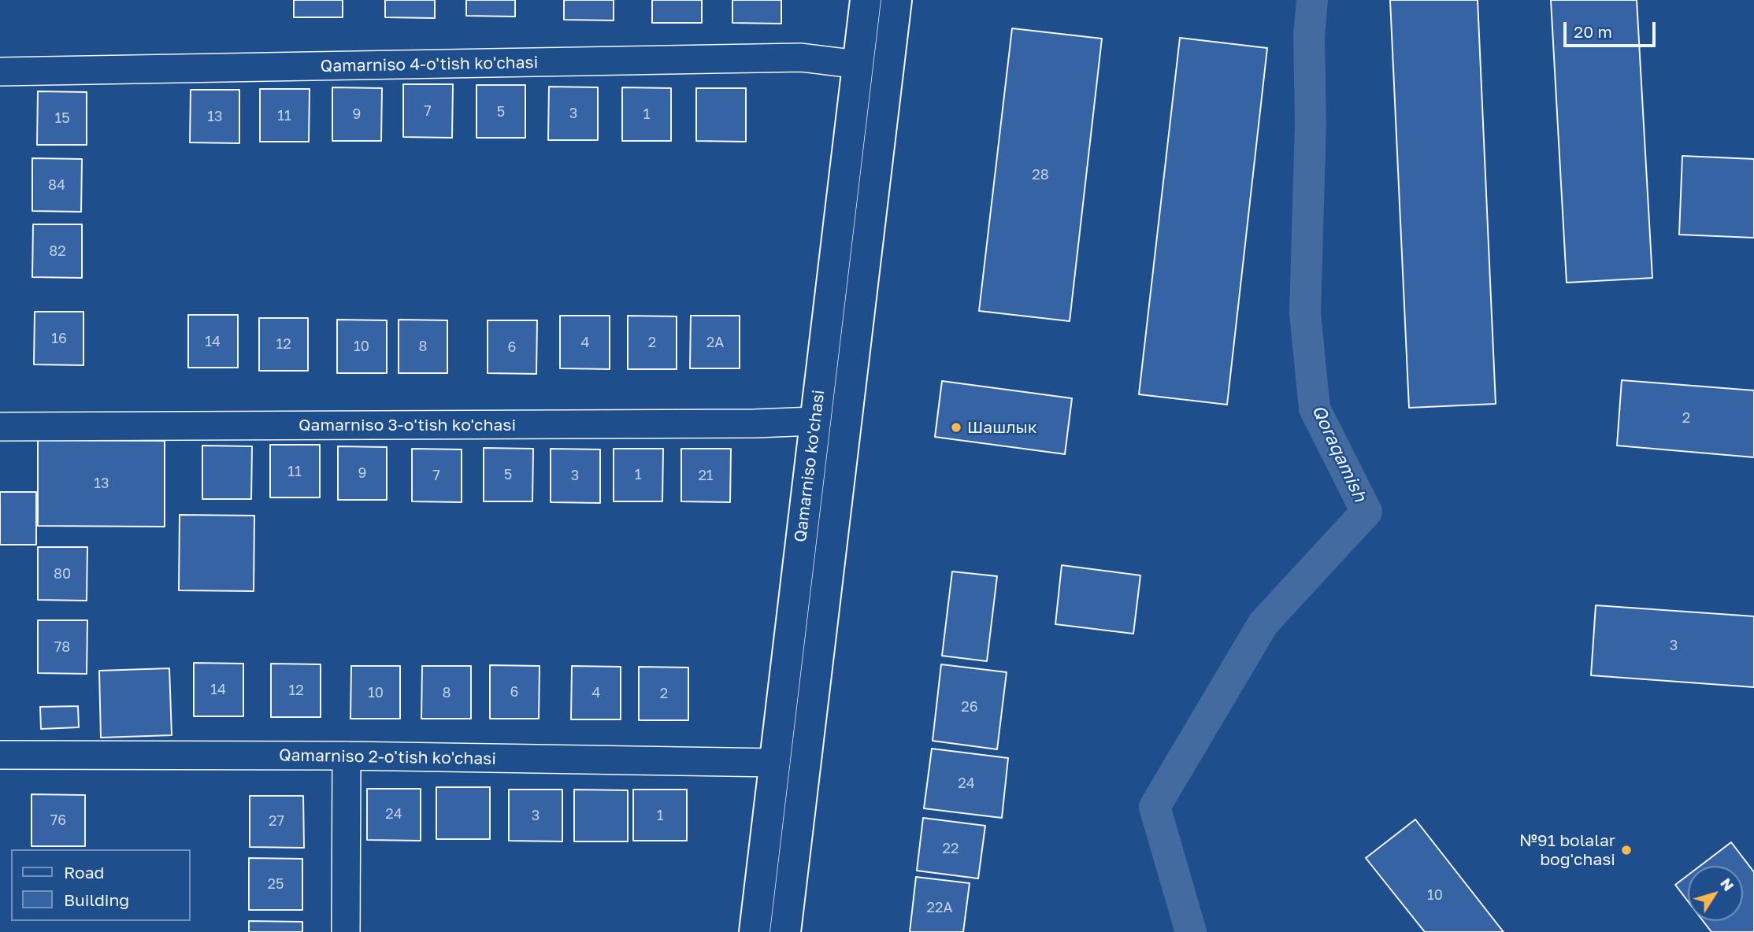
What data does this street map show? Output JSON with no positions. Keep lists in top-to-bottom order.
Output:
{
  "streets": {
    "main road": ["Qamarniso ko'chasi"],
    "street": ["Qamarniso 4-o'tish ko'chasi", "Qamarniso 3-o'tish ko'chasi", "Qamarniso 2-o'tish ko'chasi"]
  },
  "crossings": [
    ["Qamarniso 4-o'tish ko'chasi", "Qamarniso ko'chasi"],
    ["Qamarniso 3-o'tish ko'chasi", "Qamarniso ko'chasi"],
    ["Qamarniso ko'chasi", "Qamarniso 2-o'tish ko'chasi"]
  ],
  "water": ["Qoraqamish"],
  "places": ["Шашлык", "№91 bolalar bog'chasi"],
  "house_numbers": [
    "7",
    "5",
    "3",
    "9",
    "1",
    "11",
    "13",
    "15",
    "28",
    "84",
    "82",
    "16",
    "14",
    "4",
    "2",
    "2A",
    "12",
    "10",
    "8",
    "6",
    "2",
    "11",
    "9",
    "5",
    "1",
    "7",
    "3",
    "21",
    "13",
    "80",
    "3",
    "78",
    "14",
    "12",
    "6",
    "10",
    "8",
    "4",
    "2",
    "26",
    "24",
    "24",
    "3",
    "1",
    "76",
    "27",
    "22",
    "25",
    "10",
    "22A"
  ],
  "legend": ["Road", "Building"],
  "scale_bar": "20 m",
  "north": "top right"
}
